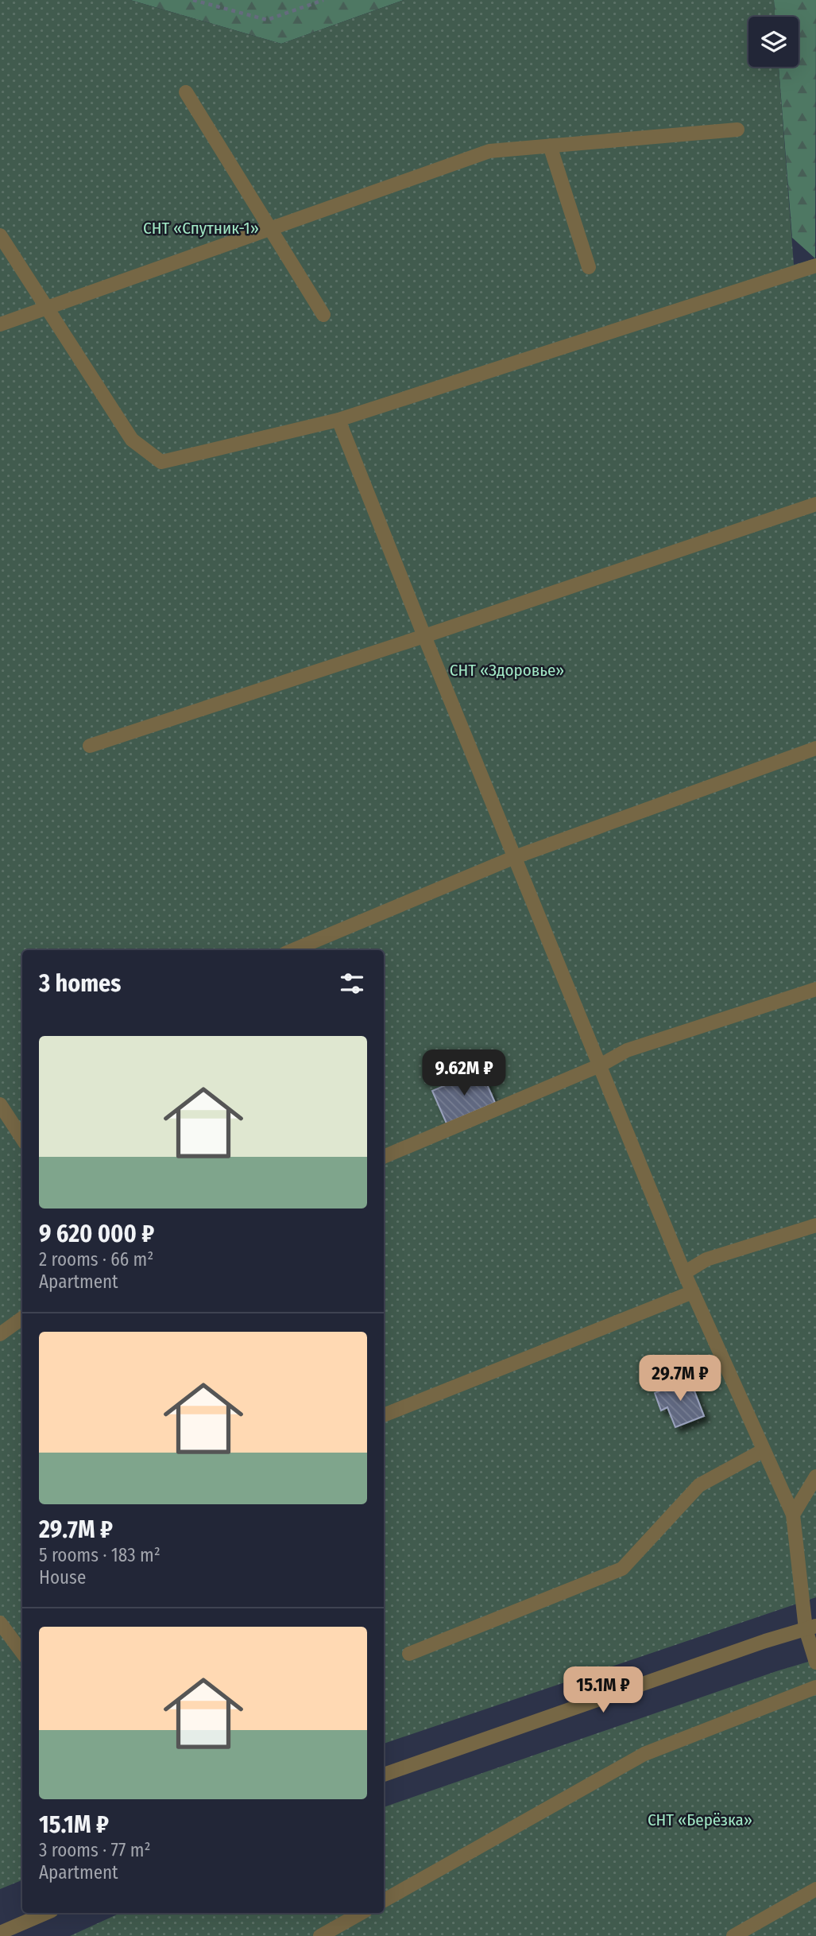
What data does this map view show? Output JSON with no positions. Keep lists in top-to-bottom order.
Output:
{
  "parks": ["СНТ «Спутник-1»", "СНТ «Здоровье»", "СНТ «Берёзка»"],
  "page": {
    "heading": "3 homes",
    "list": [
      {
        "name": "9 620 000 ₽",
        "note": "2 rooms · 66 m² · Apartment"
      },
      {
        "name": "29.7M ₽",
        "note": "5 rooms · 183 m² · House"
      },
      {
        "name": "15.1M ₽",
        "note": "3 rooms · 77 m² · Apartment"
      }
    ],
    "price": ["9.62M ₽", "29.7M ₽", "15.1M ₽"]
  }
}
